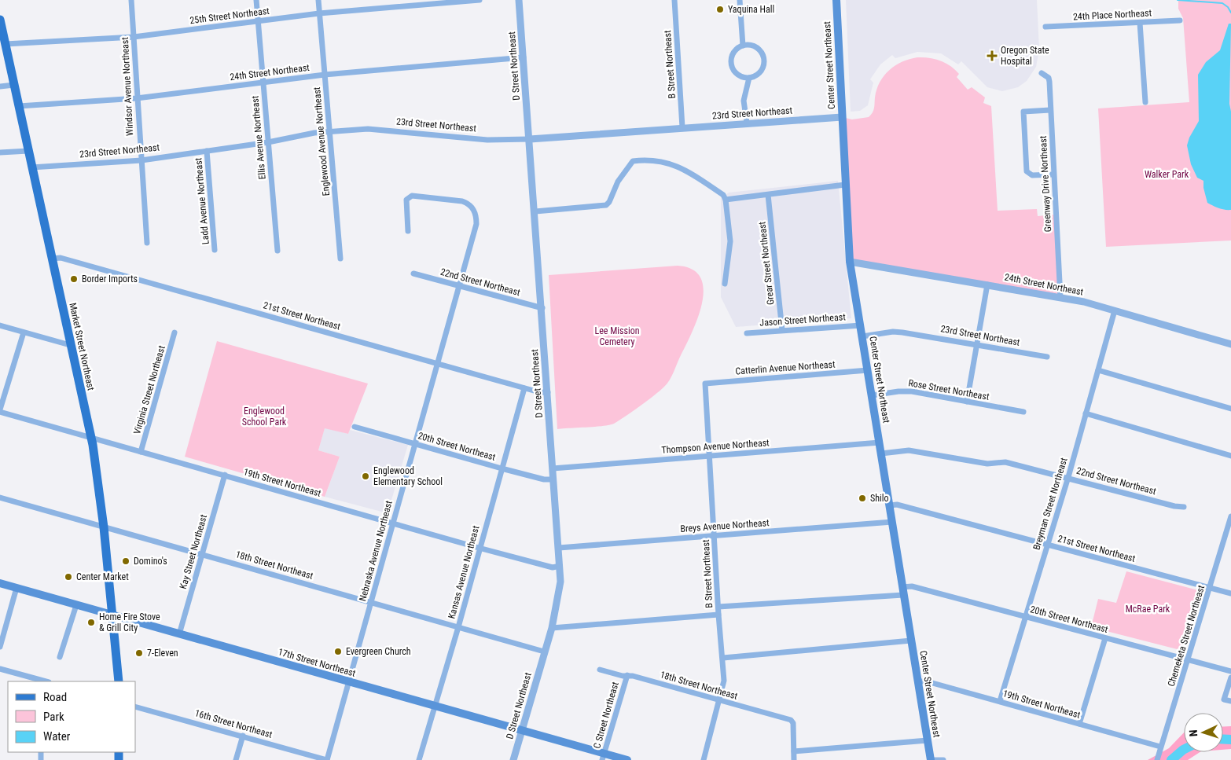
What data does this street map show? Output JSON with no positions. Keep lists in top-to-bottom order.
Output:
{
  "streets": {
    "main road": ["Center Street Northeast", "Market Street Northeast", "17th Street Northeast"],
    "street": [
      "24th Place Northeast",
      "25th Street Northeast",
      "B Street Northeast",
      "D Street Northeast",
      "24th Street Northeast",
      "Windsor Avenue Northeast",
      "23rd Street Northeast",
      "Ellis Avenue Northeast",
      "Englewood Avenue Northeast",
      "Greenway Drive Northeast",
      "Ladd Avenue Northeast",
      "Grear Street Northeast",
      "22nd Street Northeast",
      "21st Street Northeast",
      "Jason Street Northeast",
      "Catterlin Avenue Northeast",
      "Virginia Street Northeast",
      "Rose Street Northeast",
      "20th Street Northeast",
      "Thompson Avenue Northeast",
      "19th Street Northeast",
      "Breyman Street Northeast",
      "Breys Avenue Northeast",
      "Nebraska Avenue Northeast",
      "Kay Street Northeast",
      "18th Street Northeast",
      "Kansas Avenue Northeast",
      "Chemeketa Street Northeast",
      "C Street Northeast",
      "16th Street Northeast"
    ]
  },
  "crossings": [
    ["25th Street Northeast", "Windsor Avenue Northeast"],
    ["25th Street Northeast", "Ellis Avenue Northeast"],
    ["25th Street Northeast", "Englewood Avenue Northeast"],
    ["25th Street Northeast", "Market Street Northeast"],
    ["B Street Northeast", "23rd Street Northeast"],
    ["B Street Northeast", "Catterlin Avenue Northeast"],
    ["B Street Northeast", "20th Street Northeast"],
    ["B Street Northeast", "Thompson Avenue Northeast"],
    ["B Street Northeast", "Breys Avenue Northeast"],
    ["B Street Northeast", "18th Street Northeast"],
    ["Center Street Northeast", "24th Street Northeast"],
    ["Center Street Northeast", "23rd Street Northeast"],
    ["Center Street Northeast", "22nd Street Northeast"],
    ["Center Street Northeast", "21st Street Northeast"],
    ["Center Street Northeast", "Jason Street Northeast"],
    ["Center Street Northeast", "Catterlin Avenue Northeast"],
    ["Center Street Northeast", "Rose Street Northeast"],
    ["Center Street Northeast", "20th Street Northeast"],
    ["Center Street Northeast", "Thompson Avenue Northeast"],
    ["Center Street Northeast", "19th Street Northeast"],
    ["Center Street Northeast", "Breys Avenue Northeast"],
    ["D Street Northeast", "24th Street Northeast"],
    ["D Street Northeast", "23rd Street Northeast"],
    ["D Street Northeast", "22nd Street Northeast"],
    ["D Street Northeast", "21st Street Northeast"],
    ["D Street Northeast", "20th Street Northeast"],
    ["D Street Northeast", "Thompson Avenue Northeast"],
    ["D Street Northeast", "19th Street Northeast"],
    ["D Street Northeast", "Breys Avenue Northeast"],
    ["D Street Northeast", "18th Street Northeast"],
    ["D Street Northeast", "17th Street Northeast"],
    ["24th Street Northeast", "Windsor Avenue Northeast"],
    ["24th Street Northeast", "Ellis Avenue Northeast"],
    ["24th Street Northeast", "Englewood Avenue Northeast"],
    ["24th Street Northeast", "Greenway Drive Northeast"],
    ["24th Street Northeast", "Market Street Northeast"],
    ["24th Street Northeast", "Breyman Street Northeast"],
    ["Windsor Avenue Northeast", "23rd Street Northeast"],
    ["23rd Street Northeast", "Ellis Avenue Northeast"],
    ["23rd Street Northeast", "Englewood Avenue Northeast"],
    ["23rd Street Northeast", "Ladd Avenue Northeast"],
    ["23rd Street Northeast", "Market Street Northeast"],
    ["Grear Street Northeast", "Jason Street Northeast"],
    ["22nd Street Northeast", "Breyman Street Northeast"],
    ["22nd Street Northeast", "Nebraska Avenue Northeast"],
    ["21st Street Northeast", "Market Street Northeast"],
    ["21st Street Northeast", "Breyman Street Northeast"],
    ["21st Street Northeast", "Nebraska Avenue Northeast"],
    ["21st Street Northeast", "Kansas Avenue Northeast"],
    ["21st Street Northeast", "Chemeketa Street Northeast"],
    ["Market Street Northeast", "19th Street Northeast"],
    ["Market Street Northeast", "18th Street Northeast"],
    ["Market Street Northeast", "17th Street Northeast"],
    ["Virginia Street Northeast", "19th Street Northeast"],
    ["20th Street Northeast", "Breyman Street Northeast"],
    ["20th Street Northeast", "Nebraska Avenue Northeast"],
    ["20th Street Northeast", "Kansas Avenue Northeast"],
    ["20th Street Northeast", "Chemeketa Street Northeast"],
    ["19th Street Northeast", "Breyman Street Northeast"],
    ["19th Street Northeast", "Nebraska Avenue Northeast"],
    ["19th Street Northeast", "Kay Street Northeast"],
    ["19th Street Northeast", "Kansas Avenue Northeast"],
    ["19th Street Northeast", "Chemeketa Street Northeast"],
    ["Nebraska Avenue Northeast", "18th Street Northeast"],
    ["Nebraska Avenue Northeast", "17th Street Northeast"],
    ["Nebraska Avenue Northeast", "16th Street Northeast"],
    ["Kay Street Northeast", "18th Street Northeast"],
    ["Kay Street Northeast", "17th Street Northeast"],
    ["18th Street Northeast", "Kansas Avenue Northeast"],
    ["18th Street Northeast", "C Street Northeast"],
    ["Kansas Avenue Northeast", "17th Street Northeast"],
    ["17th Street Northeast", "C Street Northeast"]
  ],
  "parks": [
    "Walker Park",
    "Lee Mission Cemetery",
    "Englewood School Park",
    "McRae Park"
  ],
  "places": {
    "other": [
      "Yaquina Hall",
      "Border Imports",
      "Englewood Elementary School",
      "Shilo",
      "Domino's",
      "Center Market",
      "Home Fire Stove & Grill City",
      "Evergreen Church",
      "7-Eleven"
    ],
    "health": ["Oregon State Hospital"]
  },
  "legend": ["Road", "Park", "Water"],
  "north": "left"
}
